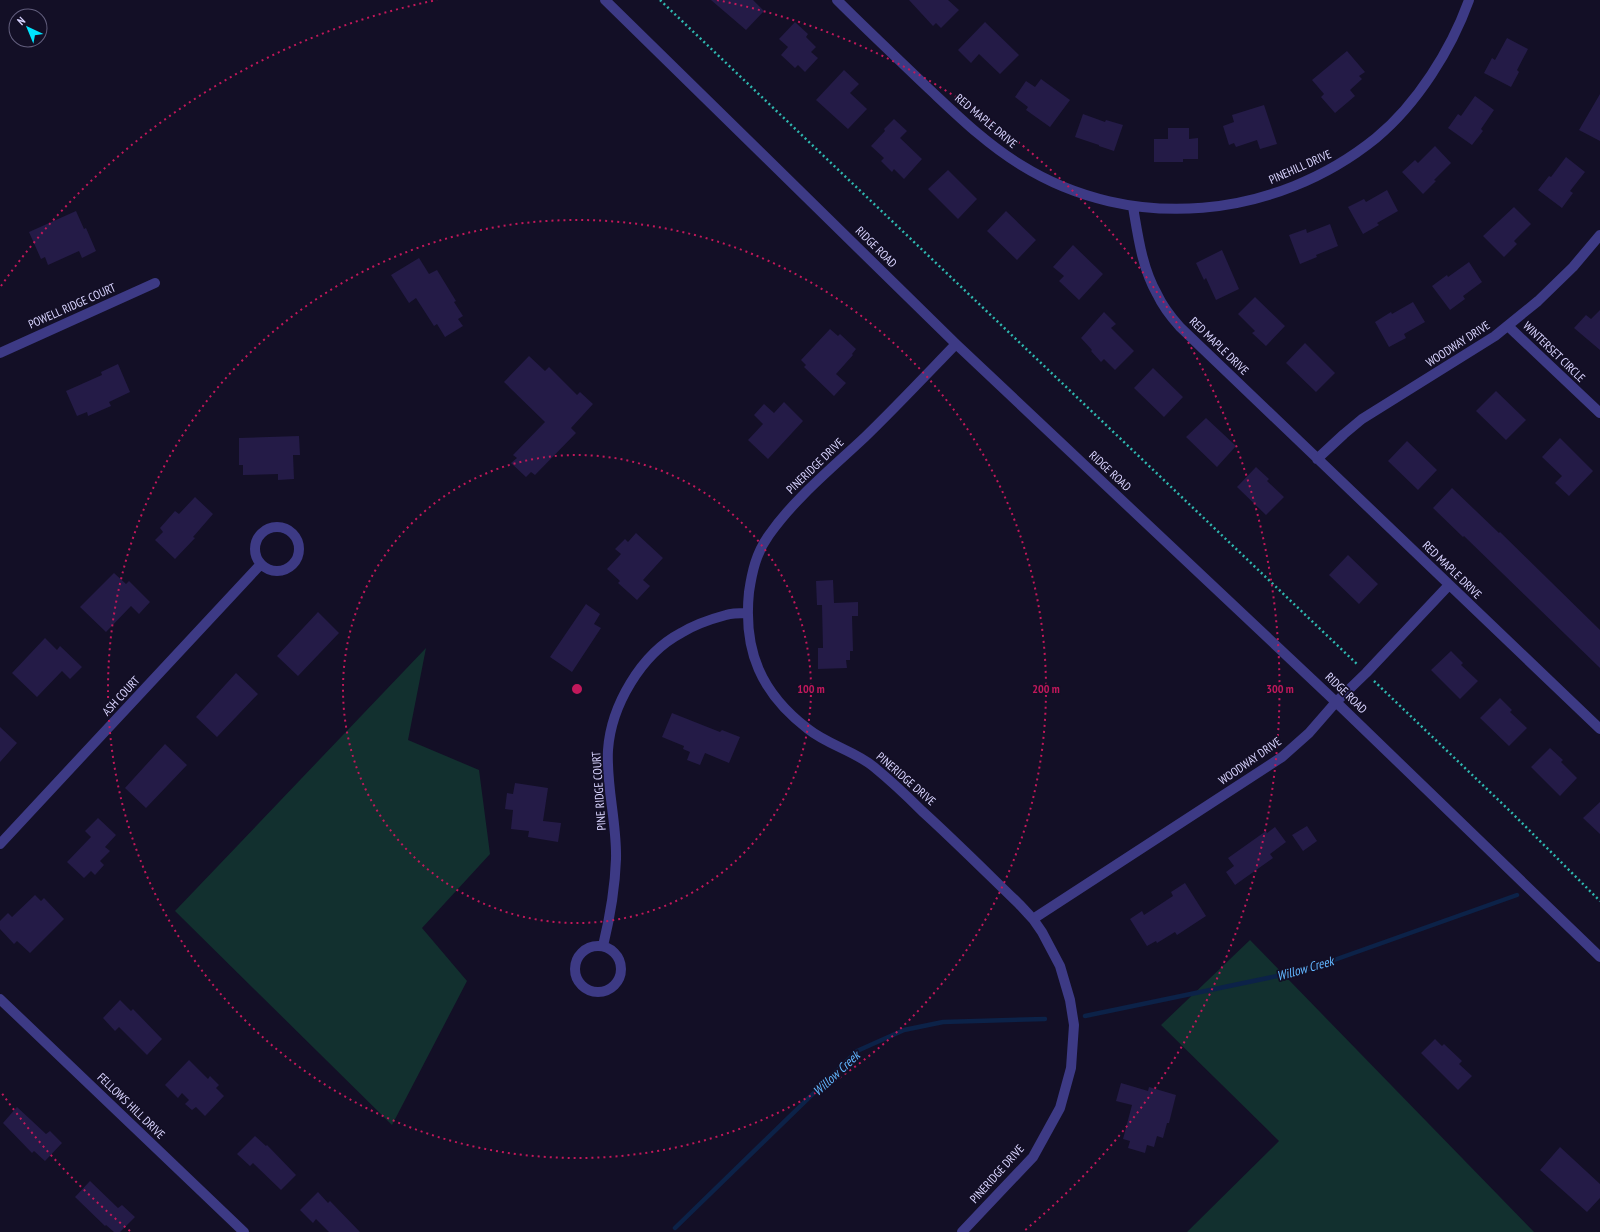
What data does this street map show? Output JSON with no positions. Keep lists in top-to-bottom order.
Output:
{
  "streets": {
    "street": [
      "RED MAPLE DRIVE",
      "PINEHILL DRIVE",
      "RIDGE ROAD",
      "POWELL RIDGE COURT",
      "WOODWAY DRIVE",
      "WINTERSET CIRCLE",
      "PINERIDGE DRIVE",
      "ASH COURT",
      "PINE RIDGE COURT",
      "FELLOWS HILL DRIVE"
    ]
  },
  "crossings": [
    ["RED MAPLE DRIVE", "PINEHILL DRIVE"],
    ["RED MAPLE DRIVE", "WOODWAY DRIVE"],
    ["RIDGE ROAD", "WOODWAY DRIVE"],
    ["RIDGE ROAD", "PINERIDGE DRIVE"],
    ["WOODWAY DRIVE", "WINTERSET CIRCLE"],
    ["WOODWAY DRIVE", "PINERIDGE DRIVE"],
    ["PINERIDGE DRIVE", "PINE RIDGE COURT"]
  ],
  "water": ["Willow Creek"],
  "north": "top left",
  "rings": ["100 m", "200 m", "300 m"]
}
